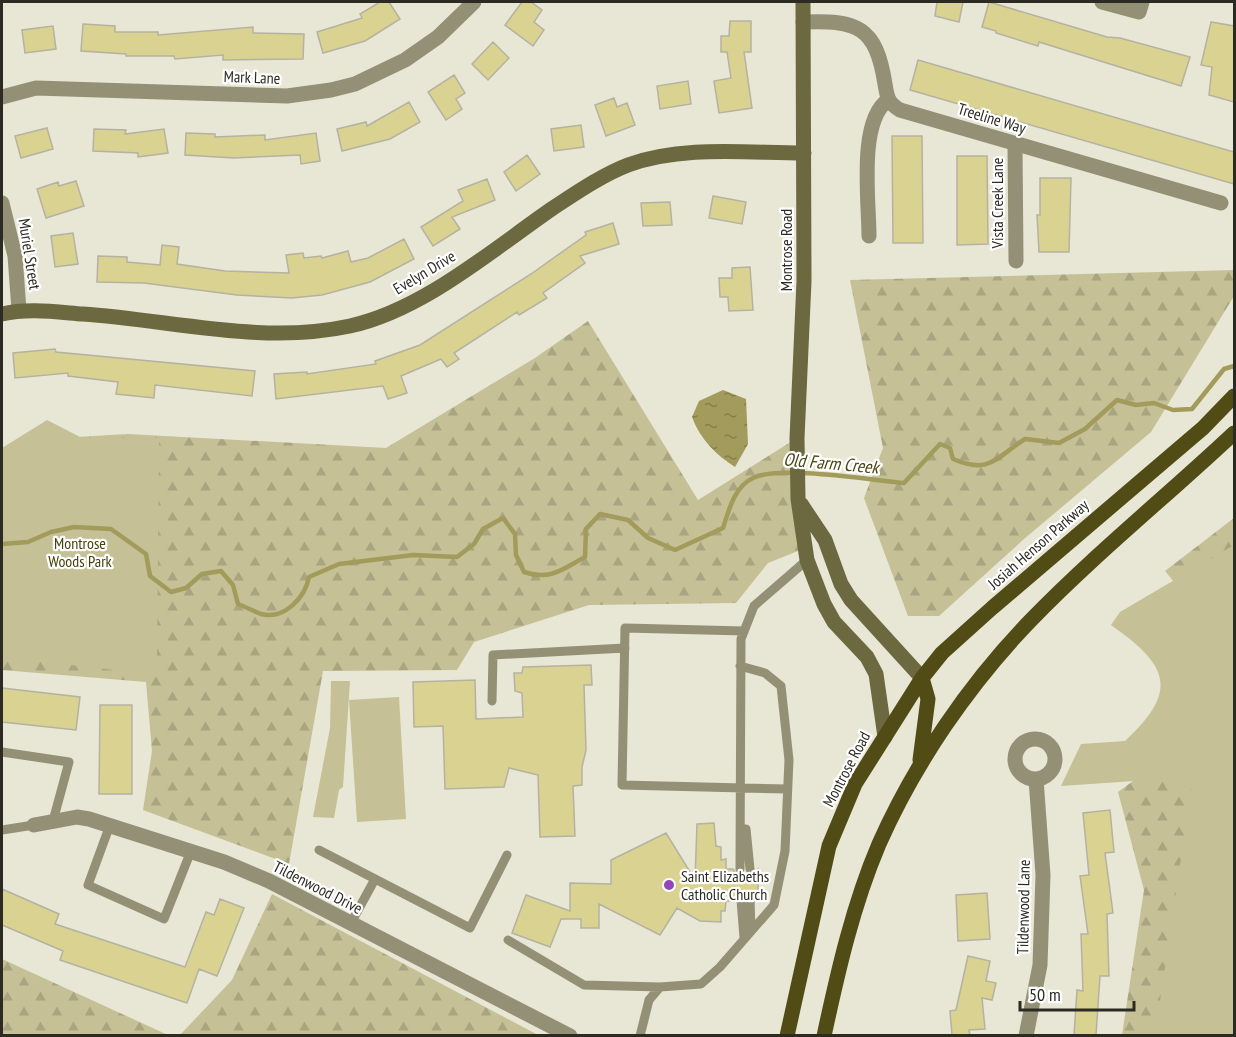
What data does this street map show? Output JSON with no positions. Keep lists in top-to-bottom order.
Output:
{
  "streets": {
    "main road": ["Montrose Road", "Josiah Henson Parkway"],
    "street": [
      "Mark Lane",
      "Treeline Way",
      "Vista Creek Lane",
      "Muriel Street",
      "Evelyn Drive",
      "Tildenwood Drive",
      "Tildenwood Lane"
    ]
  },
  "crossings": [
    ["Treeline Way", "Vista Creek Lane"],
    ["Montrose Road", "Evelyn Drive"],
    ["Montrose Road", "Josiah Henson Parkway"],
    ["Muriel Street", "Evelyn Drive"]
  ],
  "water": ["Old Farm Creek"],
  "parks": ["Montrose Woods Park"],
  "places": ["Saint Elizabeths Catholic Church"],
  "scale_bar": "50 m"
}
